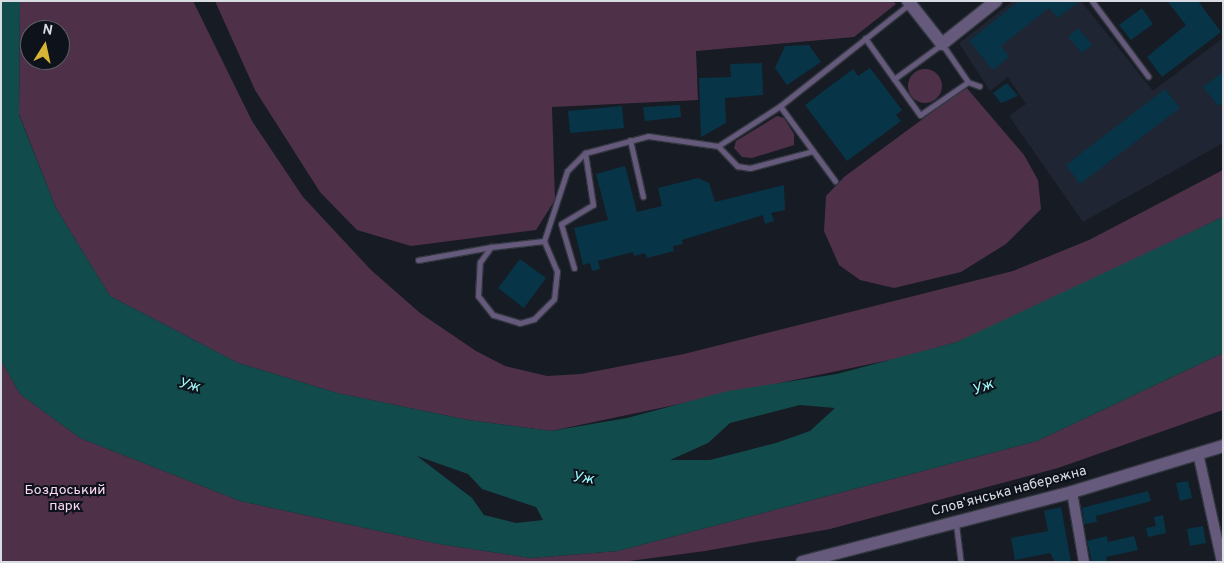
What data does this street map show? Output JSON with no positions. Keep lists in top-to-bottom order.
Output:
{
  "streets": {
    "street": ["Словʼянська набережна"]
  },
  "water": ["Уж"],
  "parks": ["Боздоський парк"],
  "north": "top"
}
